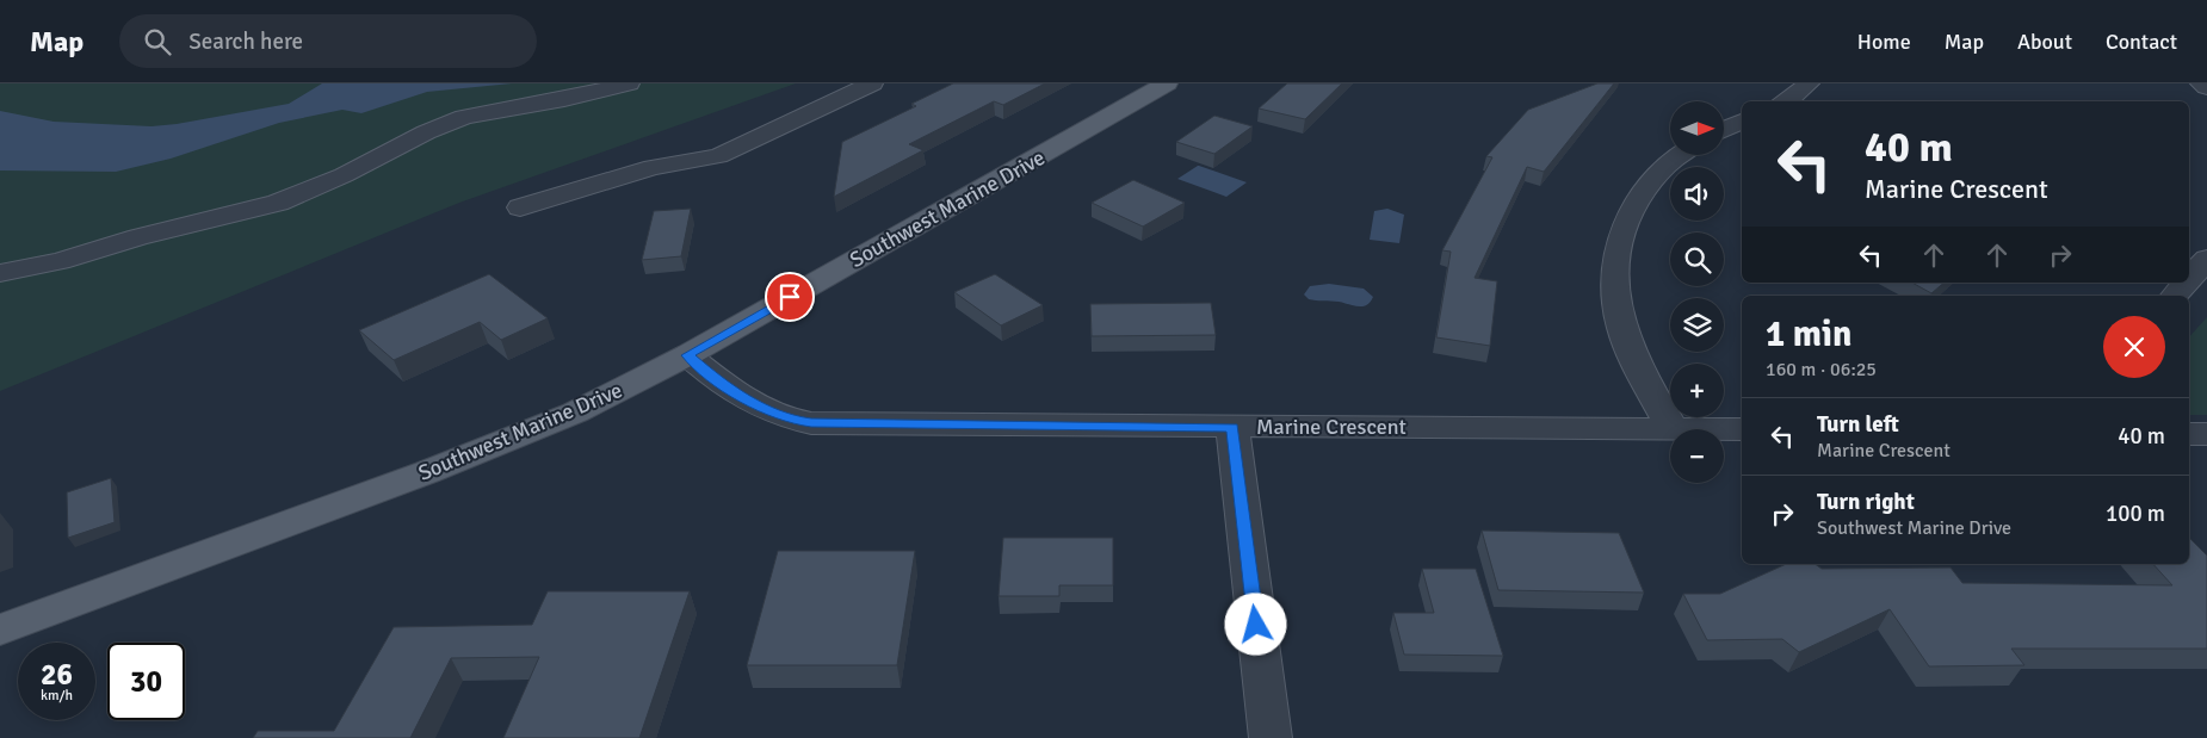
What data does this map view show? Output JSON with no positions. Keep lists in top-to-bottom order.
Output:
{
  "streets": {
    "main road": ["Southwest Marine Drive"],
    "street": ["Marine Crescent"]
  },
  "crossings": [
    ["Southwest Marine Drive", "Marine Crescent"]
  ],
  "north": "right",
  "page": {
    "header": "Map",
    "search": "Search here",
    "nav": [
      "Home",
      "Map",
      "About",
      "Contact"
    ],
    "map_buttons": ["+", "−"],
    "turn": ["40 m", "Marine Crescent"],
    "heading": ["1 min", "160 m · 06:25"],
    "list": [
      {
        "name": "Turn left",
        "note": "Marine Crescent",
        "value": "40 m"
      },
      {
        "name": "Turn right",
        "note": "Southwest Marine Drive",
        "value": "100 m"
      }
    ],
    "speed": "26 km/h",
    "limit": "30"
  }
}
